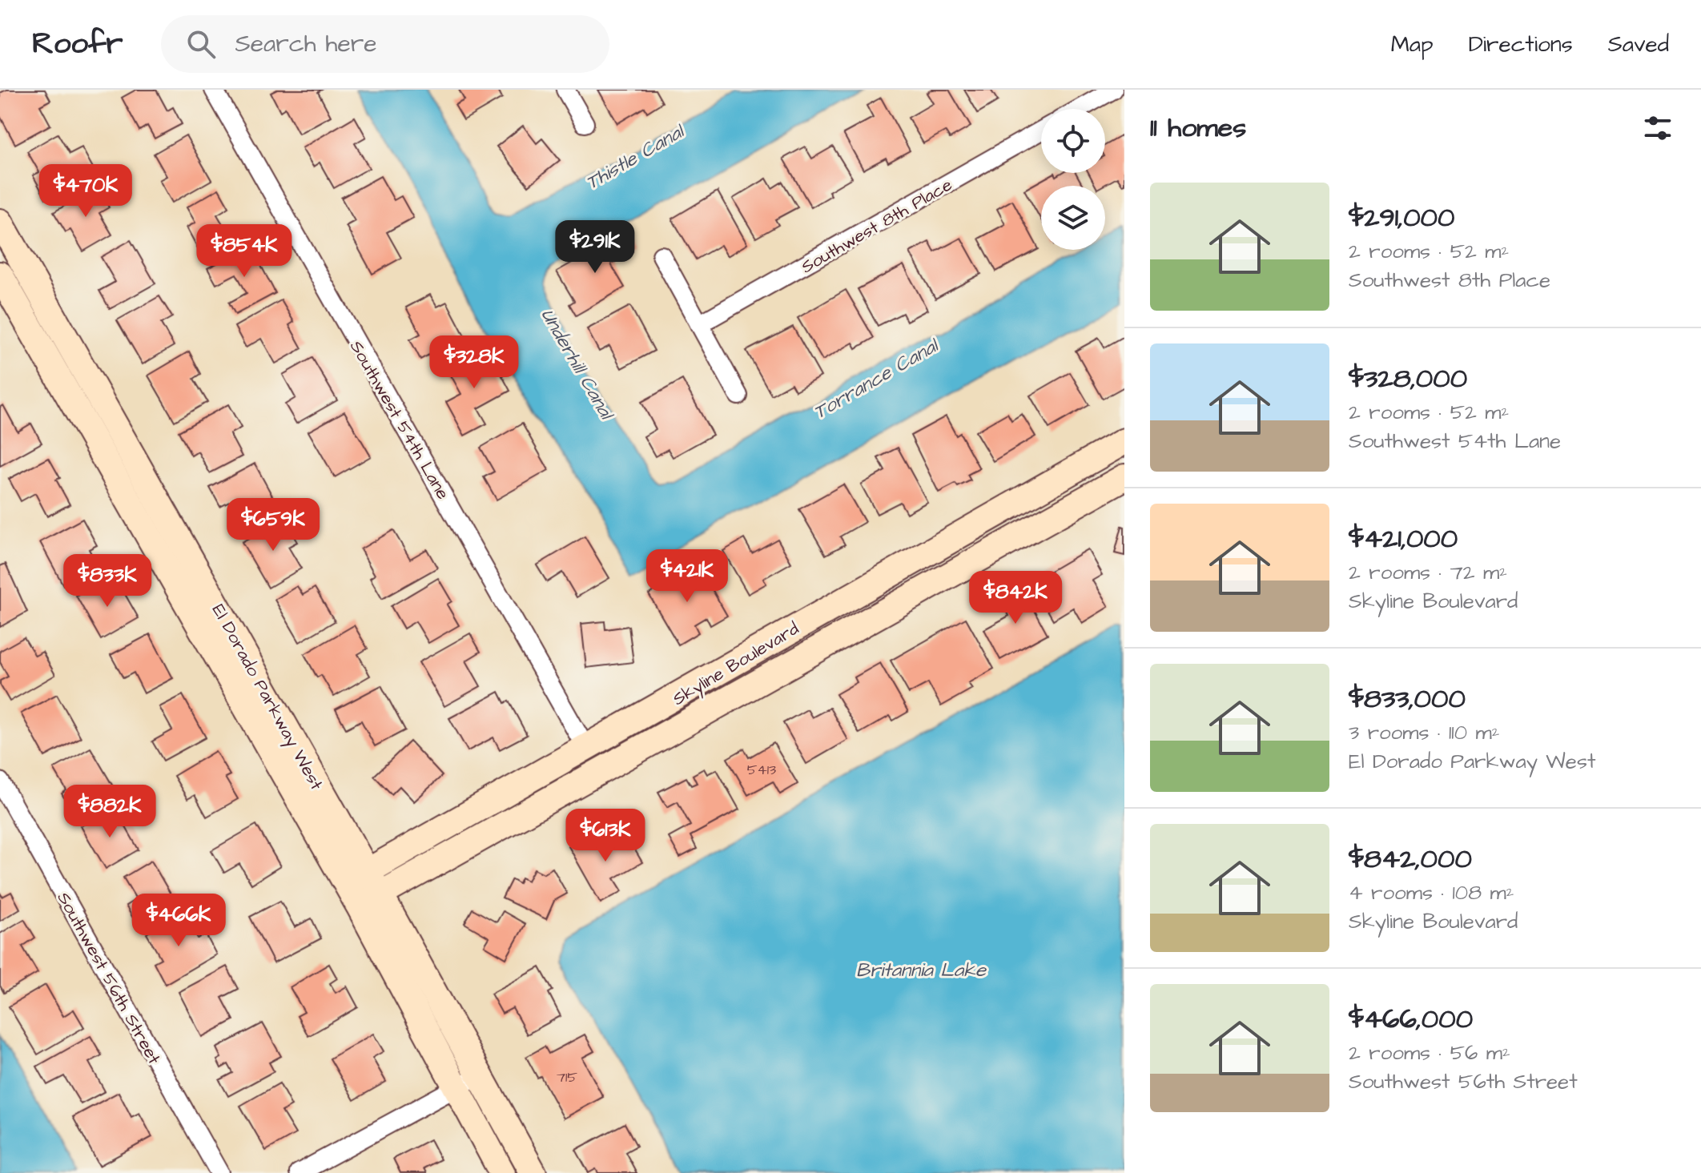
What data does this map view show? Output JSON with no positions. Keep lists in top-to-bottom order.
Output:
{
  "streets": {
    "street": [
      "Southwest 8th Place",
      "Southwest 54th Lane",
      "Skyline Boulevard",
      "El Dorado Parkway West",
      "Southwest 56th Street"
    ]
  },
  "crossings": [
    ["Southwest 54th Lane", "Skyline Boulevard"],
    ["Skyline Boulevard", "El Dorado Parkway West"]
  ],
  "water": [
    "Thistle Canal",
    "Underhill Canal",
    "Torrance Canal",
    "Britannia Lake"
  ],
  "house_numbers": ["5413", "715"],
  "page": {
    "header": "Roofr",
    "search": "Search here",
    "nav": ["Map", "Directions", "Saved"],
    "heading": "11 homes",
    "price": [
      "$470K",
      "$291K",
      "$854K",
      "$328K",
      "$659K",
      "$421K",
      "$833K",
      "$842K",
      "$882K",
      "$613K",
      "$466K"
    ],
    "list": [
      {
        "name": "$291,000",
        "note": "2 rooms · 52 m² · Southwest 8th Place"
      },
      {
        "name": "$328,000",
        "note": "2 rooms · 52 m² · Southwest 54th Lane"
      },
      {
        "name": "$421,000",
        "note": "2 rooms · 72 m² · Skyline Boulevard"
      },
      {
        "name": "$833,000",
        "note": "3 rooms · 110 m² · El Dorado Parkway West"
      },
      {
        "name": "$842,000",
        "note": "4 rooms · 108 m² · Skyline Boulevard"
      },
      {
        "name": "$466,000",
        "note": "2 rooms · 56 m² · Southwest 56th Street"
      }
    ]
  }
}
